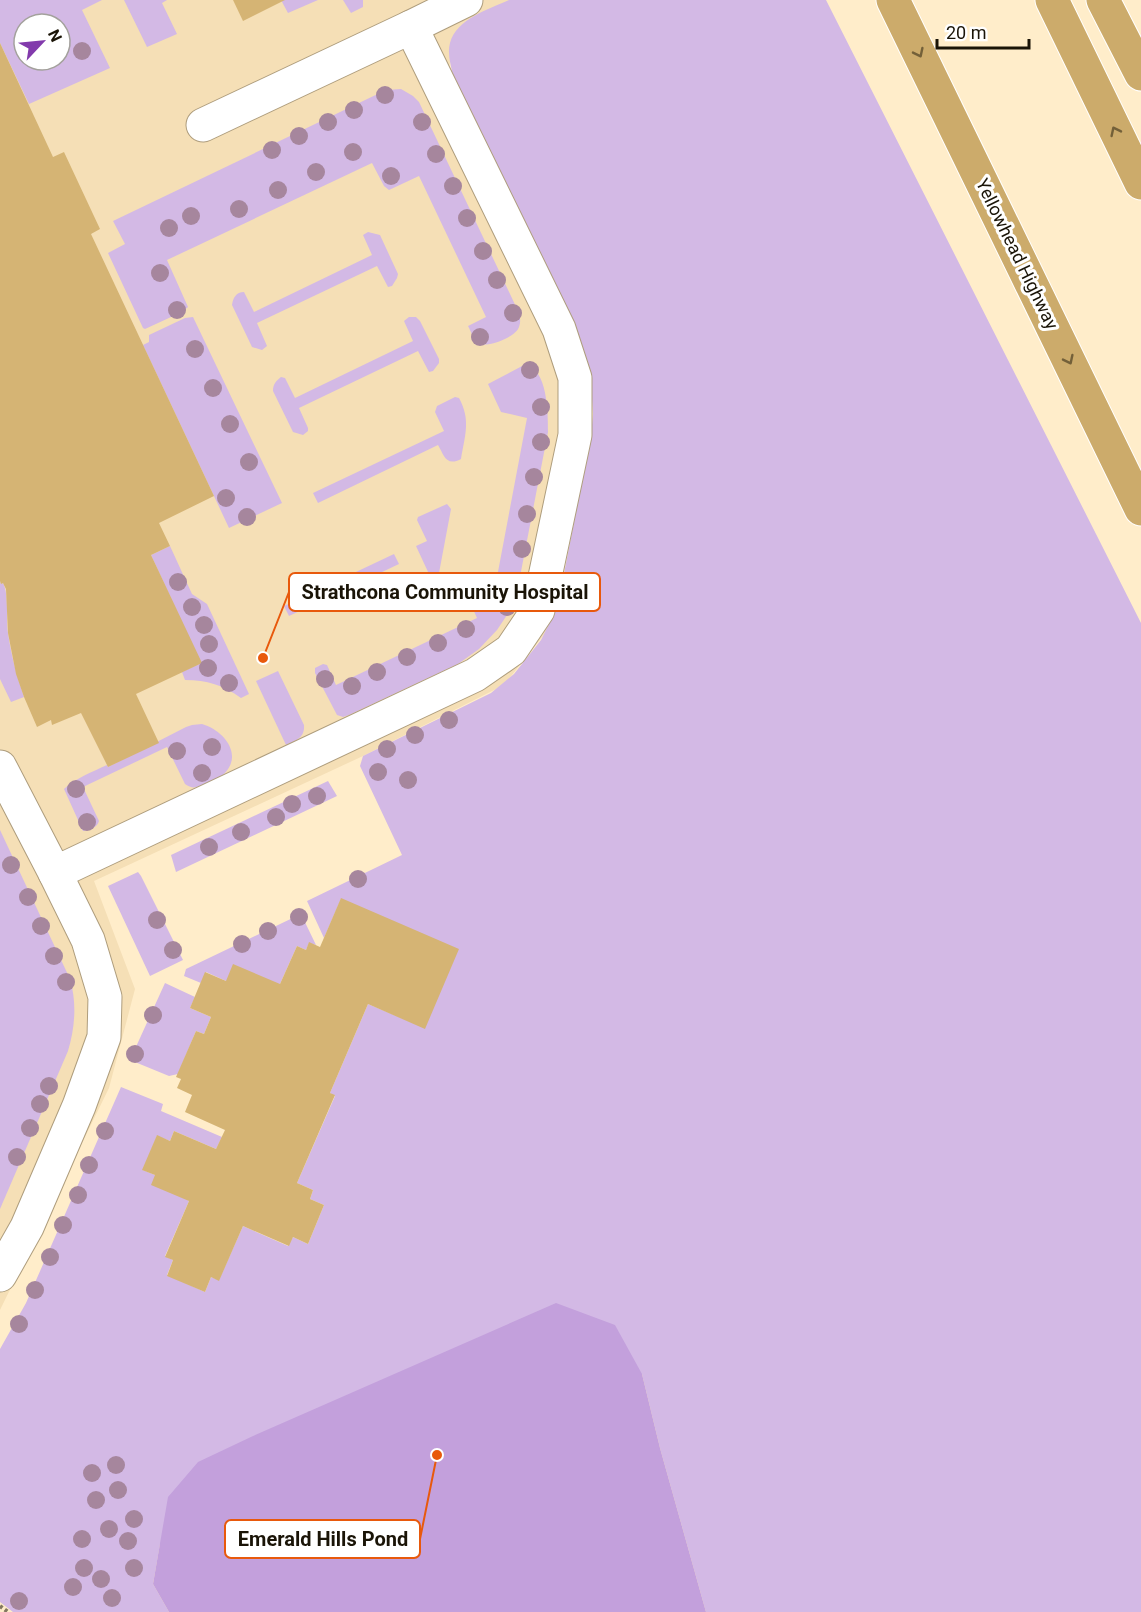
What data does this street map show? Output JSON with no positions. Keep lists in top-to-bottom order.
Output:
{
  "streets": {
    "highway": ["Yellowhead Highway"]
  },
  "places": ["Strathcona Community Hospital", "Emerald Hills Pond"],
  "scale_bar": "20 m",
  "north": "top right"
}
